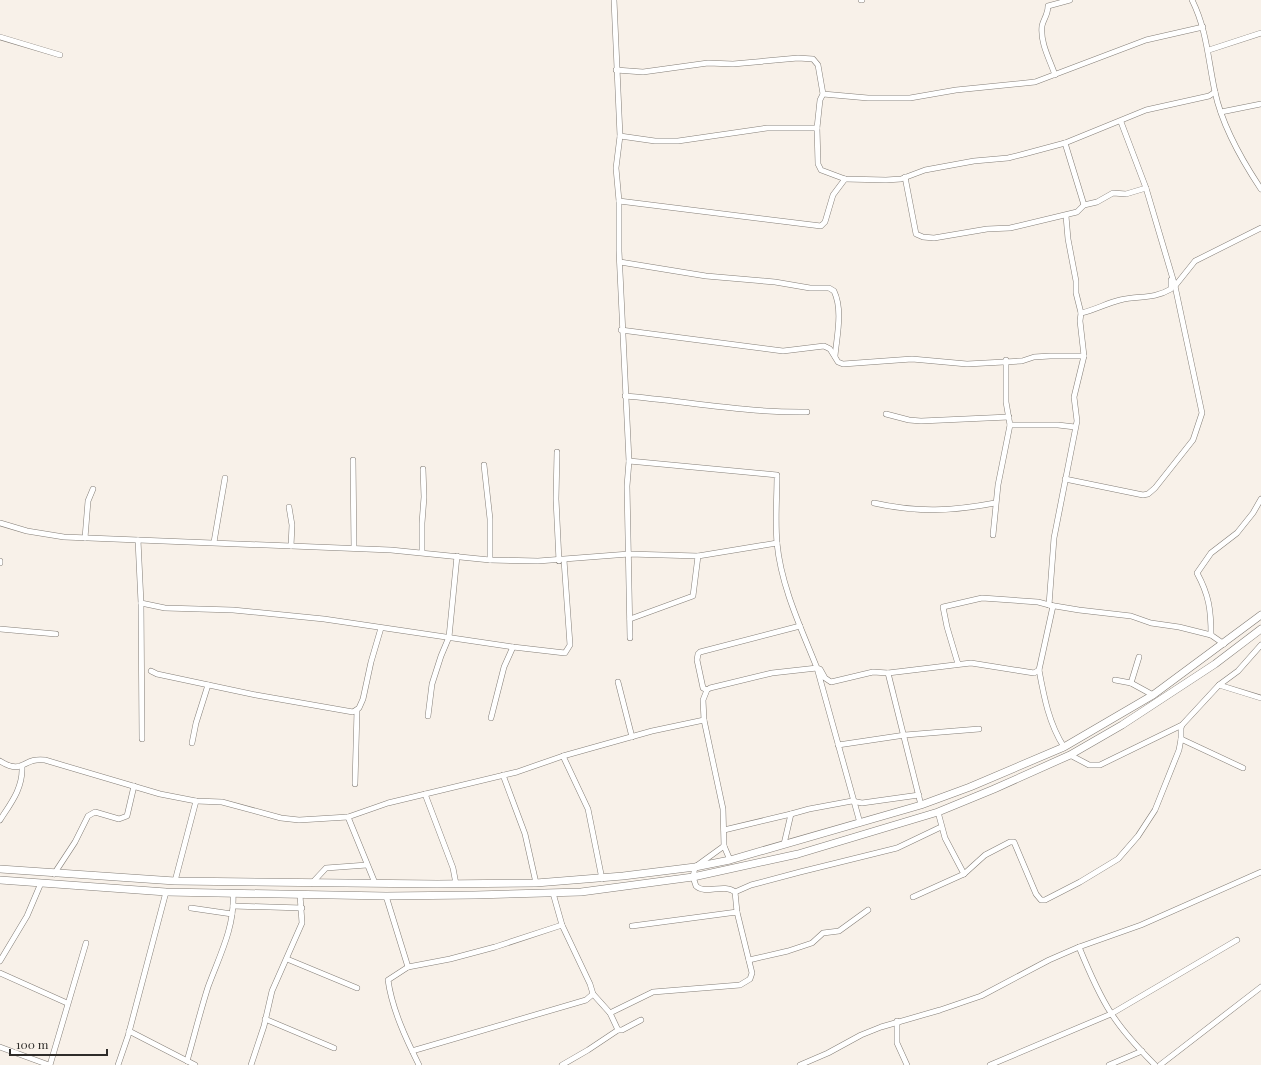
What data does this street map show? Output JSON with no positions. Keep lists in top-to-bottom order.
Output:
{
  "scale_bar": "100 m"
}
